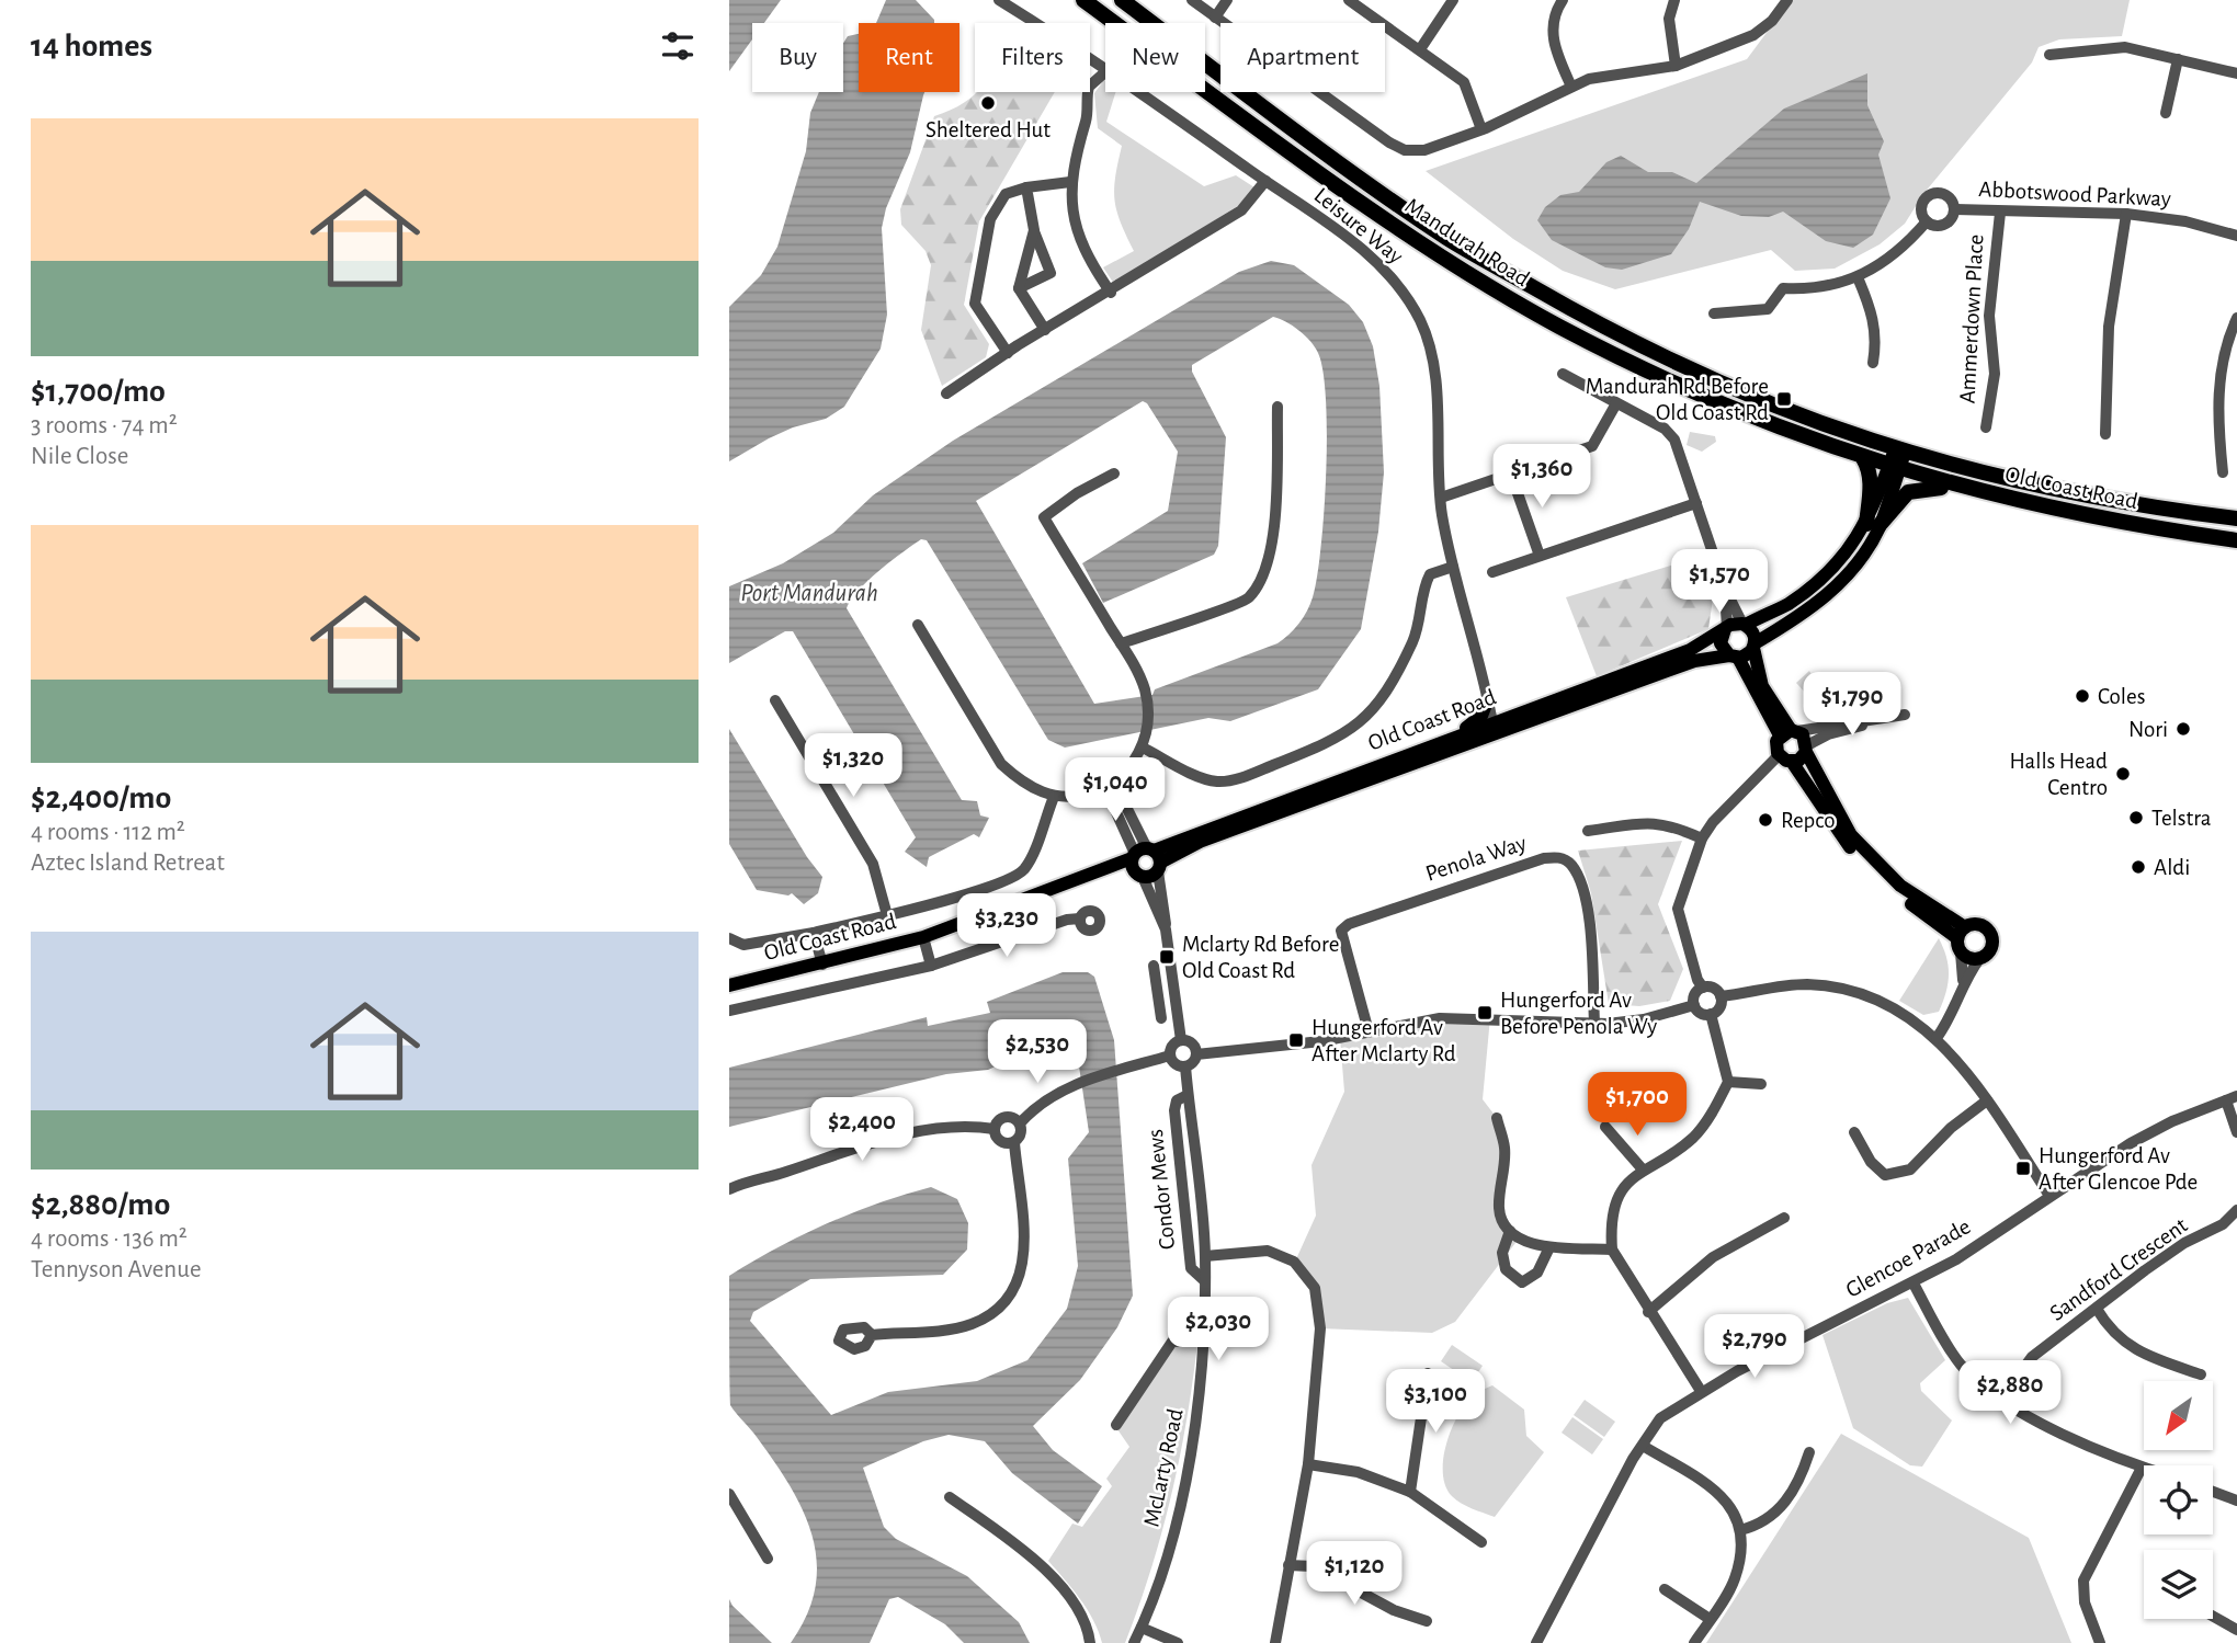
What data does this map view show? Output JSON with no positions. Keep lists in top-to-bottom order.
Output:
{
  "streets": {
    "highway": ["Mandurah Road", "Old Coast Road"],
    "street": [
      "Abbotswood Parkway",
      "Leisure Way",
      "Ammerdown Place",
      "Penola Way",
      "Condor Mews",
      "Glencoe Parade",
      "Sandford Crescent",
      "McLarty Road"
    ]
  },
  "crossings": [
    ["Abbotswood Parkway", "Ammerdown Place"],
    ["Leisure Way", "Old Coast Road"],
    ["Mandurah Road", "Old Coast Road"],
    ["Condor Mews", "McLarty Road"]
  ],
  "water": ["Port Mandurah"],
  "places": {
    "other": [
      "Sheltered Hut",
      "Coles",
      "Nori",
      "Halls Head Centro",
      "Telstra",
      "Repco",
      "Aldi"
    ],
    "transit": [
      "Mandurah Rd Before Old Coast Rd",
      "Mclarty Rd Before Old Coast Rd",
      "Hungerford Av Before Penola Wy",
      "Hungerford Av After Mclarty Rd",
      "Hungerford Av After Glencoe Pde"
    ]
  },
  "north": "bottom left",
  "page": {
    "heading": "14 homes",
    "chip": [
      "Buy",
      "Rent",
      "Filters",
      "New",
      "Apartment"
    ],
    "list": [
      {
        "name": "$1,700/mo",
        "note": "3 rooms · 74 m² · Nile Close"
      },
      {
        "name": "$2,400/mo",
        "note": "4 rooms · 112 m² · Aztec Island Retreat"
      },
      {
        "name": "$2,880/mo",
        "note": "4 rooms · 136 m² · Tennyson Avenue"
      }
    ],
    "price": [
      "$1,360",
      "$1,570",
      "$1,790",
      "$1,320",
      "$1,040",
      "$3,230",
      "$2,530",
      "$1,700",
      "$2,400",
      "$2,030",
      "$2,790",
      "$2,880",
      "$3,100",
      "$1,120"
    ]
  }
}
